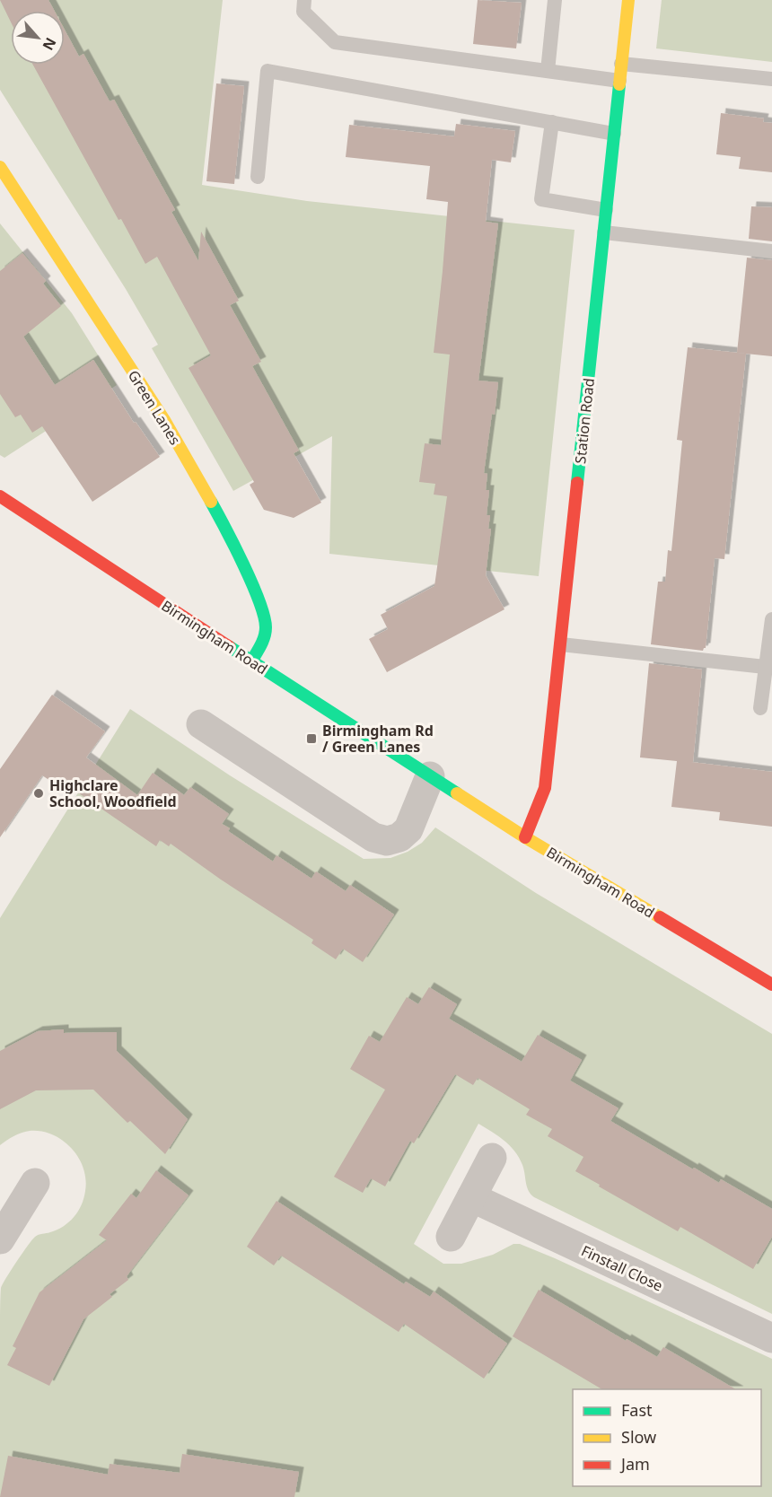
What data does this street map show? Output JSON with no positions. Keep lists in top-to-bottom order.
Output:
{
  "streets": {
    "street": [
      "Green Lanes",
      "Station Road",
      "Birmingham Road",
      "Finstall Close"
    ]
  },
  "crossings": [
    ["Green Lanes", "Birmingham Road"],
    ["Station Road", "Birmingham Road"]
  ],
  "places": {
    "transit": ["Birmingham Rd / Green Lanes"],
    "other": ["Highclare School, Woodfield"]
  },
  "legend": ["Fast", "Slow", "Jam"],
  "north": "bottom right"
}
